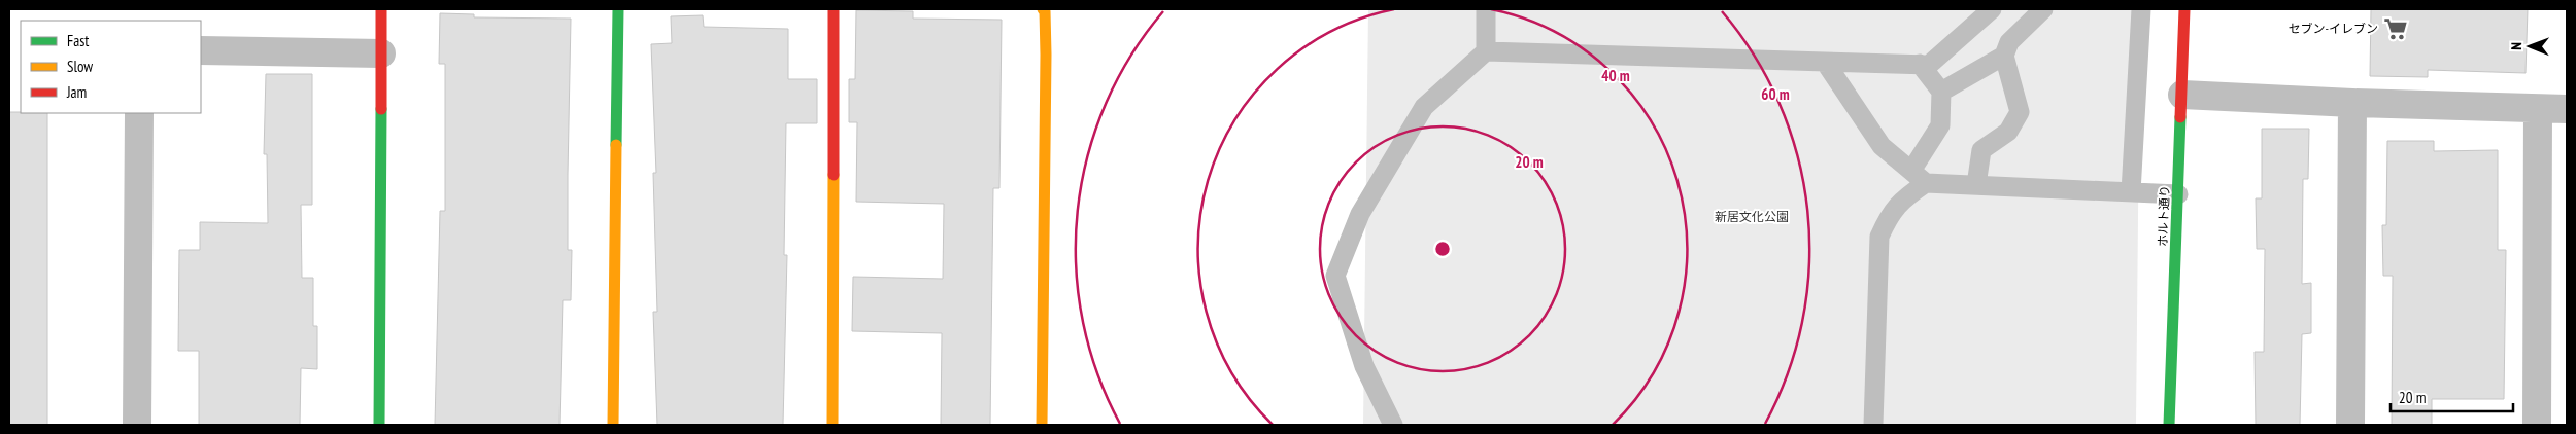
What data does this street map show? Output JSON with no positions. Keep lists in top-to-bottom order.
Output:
{
  "streets": {
    "street": ["ホルト通り"]
  },
  "parks": ["新居文化公園"],
  "places": {
    "supermarket": ["セブン-イレブン"]
  },
  "legend": ["Fast", "Slow", "Jam"],
  "scale_bar": "20 m",
  "north": "left",
  "rings": ["40 m", "60 m", "20 m"]
}
